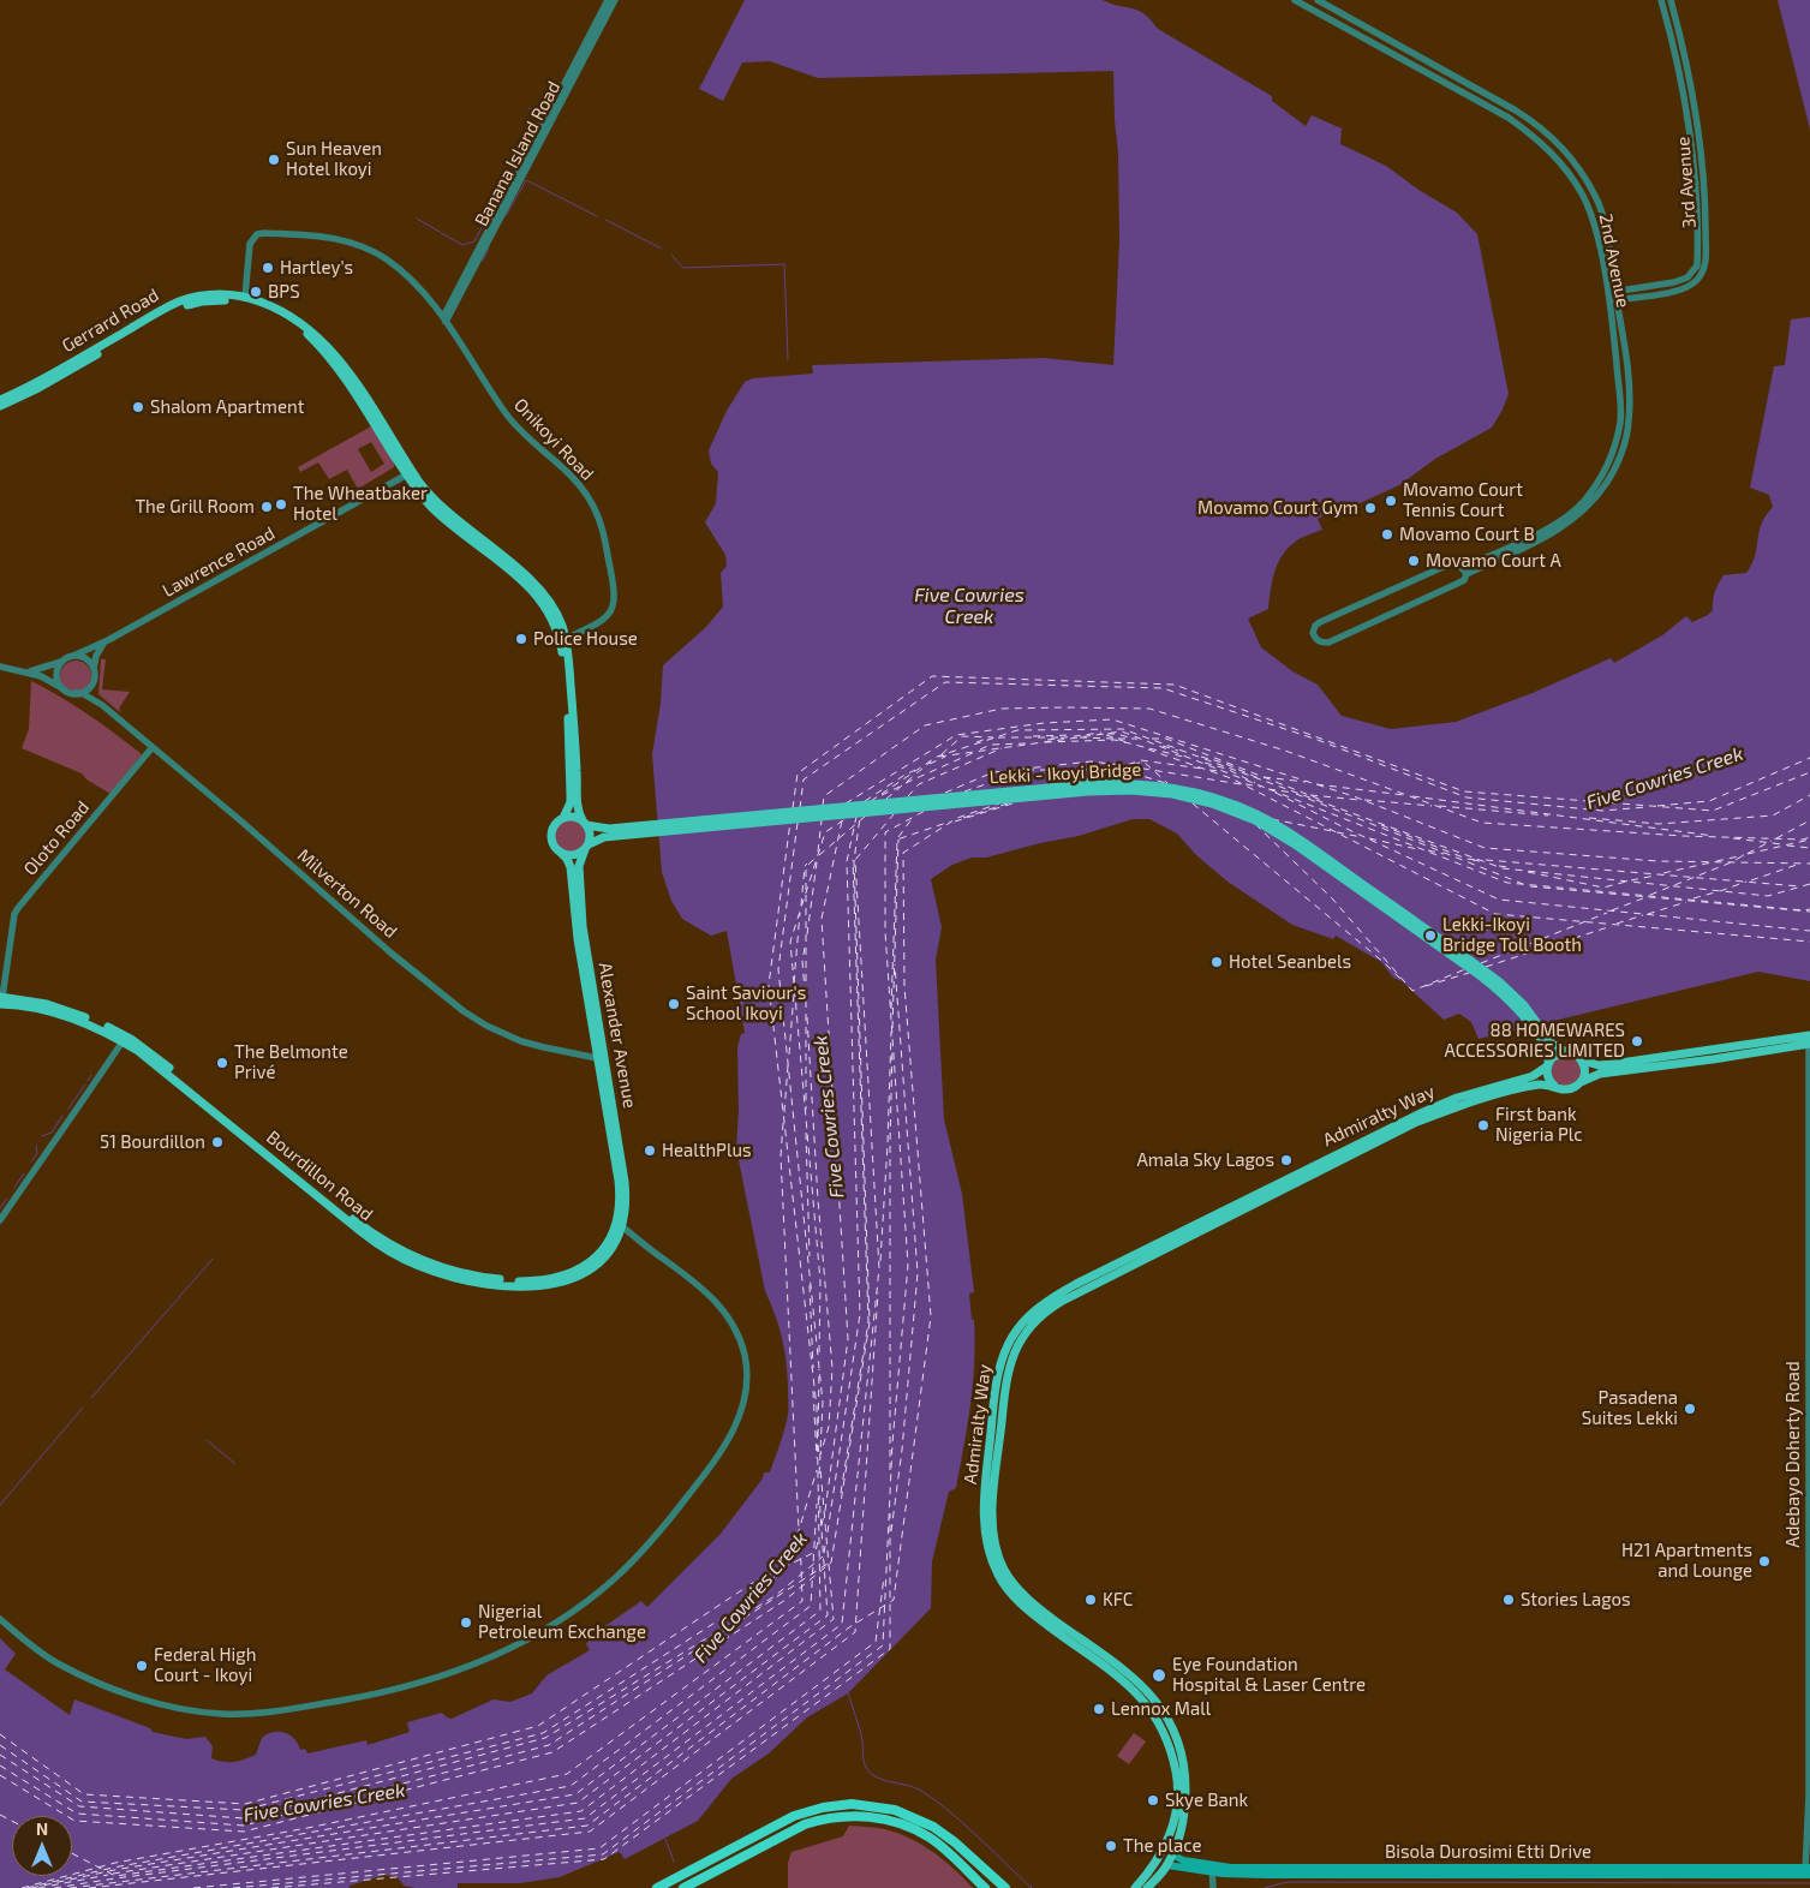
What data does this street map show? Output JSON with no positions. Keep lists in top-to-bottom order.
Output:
{
  "streets": {
    "main road": [
      "Gerrard Road",
      "Lekki - Ikoyi Bridge",
      "Alexander Avenue",
      "Admiralty Way",
      "Bourdillon Road",
      "Bisola Durosimi Etti Drive"
    ],
    "street": [
      "Banana Island Road",
      "3rd Avenue",
      "2nd Avenue",
      "Onikoyi Road",
      "Lawrence Road",
      "Oloto Road",
      "Milverton Road",
      "Adebayo Doherty Road"
    ]
  },
  "crossings": [
    ["Banana Island Road", "Onikoyi Road"],
    ["3rd Avenue", "2nd Avenue"],
    ["Gerrard Road", "Onikoyi Road"],
    ["Lawrence Road", "Milverton Road"],
    ["Oloto Road", "Milverton Road"],
    ["Oloto Road", "Bourdillon Road"],
    ["Milverton Road", "Alexander Avenue"],
    ["Alexander Avenue", "Bourdillon Road"],
    ["Admiralty Way", "Bisola Durosimi Etti Drive"],
    ["Adebayo Doherty Road", "Bisola Durosimi Etti Drive"]
  ],
  "water": ["Five Cowries Creek"],
  "places": [
    "Sun Heaven Hotel Ikoyi",
    "Hartley's",
    "BPS",
    "Shalom Apartment",
    "Movamo Court Tennis Court",
    "The Wheatbaker Hotel",
    "The Grill Room",
    "Movamo Court Gym",
    "Movamo Court B",
    "Movamo Court A",
    "Police House",
    "Lekki-Ikoyi Bridge Toll Booth",
    "Hotel Seanbels",
    "Saint Saviour's School Ikoyi",
    "88 HOMEWARES ACCESSORIES LIMITED",
    "The Belmonte Privé",
    "First bank Nigeria Plc",
    "51 Bourdillon",
    "HealthPlus",
    "Amala Sky Lagos",
    "Pasadena Suites Lekki",
    "H21 Apartments and Lounge",
    "KFC",
    "Stories Lagos",
    "Nigerial Petroleum Exchange",
    "Federal High Court - Ikoyi",
    "Eye Foundation Hospital & Laser Centre",
    "Lennox Mall",
    "Skye Bank",
    "The place"
  ],
  "north": "top"
}
